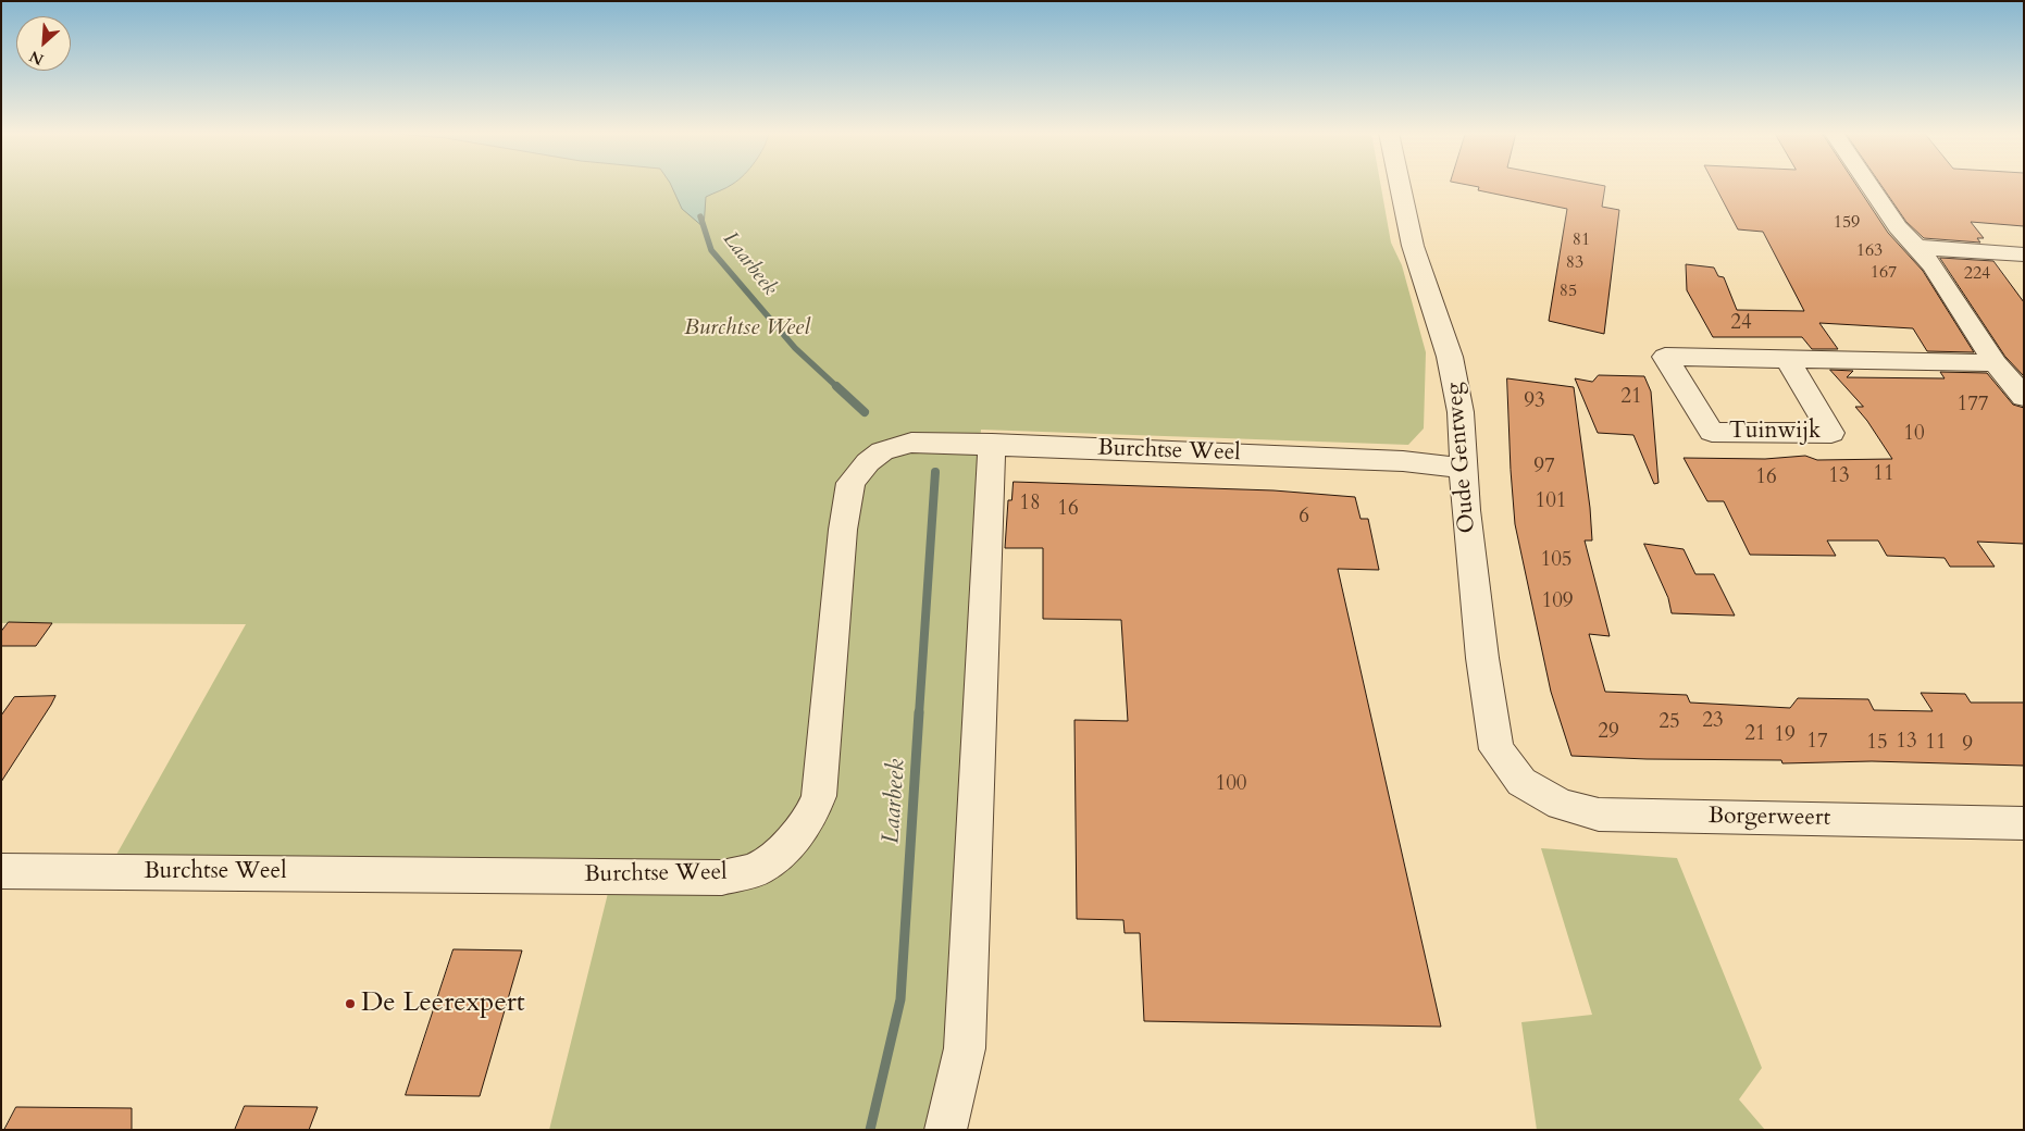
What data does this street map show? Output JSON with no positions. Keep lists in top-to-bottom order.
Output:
{
  "streets": {
    "street": [
      "Tuinwijk",
      "Burchtse Weel",
      "Oude Gentweg",
      "Borgerweert"
    ]
  },
  "crossings": [
    ["Burchtse Weel", "Oude Gentweg"],
    ["Oude Gentweg", "Borgerweert"]
  ],
  "water": ["Laarbeek"],
  "parks": ["Burchtse Weel"],
  "places": ["De Leerexpert"],
  "house_numbers": [
    "159",
    "81",
    "163",
    "83",
    "167",
    "224",
    "85",
    "24",
    "21",
    "93",
    "177",
    "10",
    "97",
    "11",
    "13",
    "16",
    "101",
    "18",
    "16",
    "6",
    "105",
    "109",
    "23",
    "25",
    "29",
    "21",
    "19",
    "17",
    "13",
    "15",
    "11",
    "9",
    "100"
  ],
  "north": "bottom left"
}
